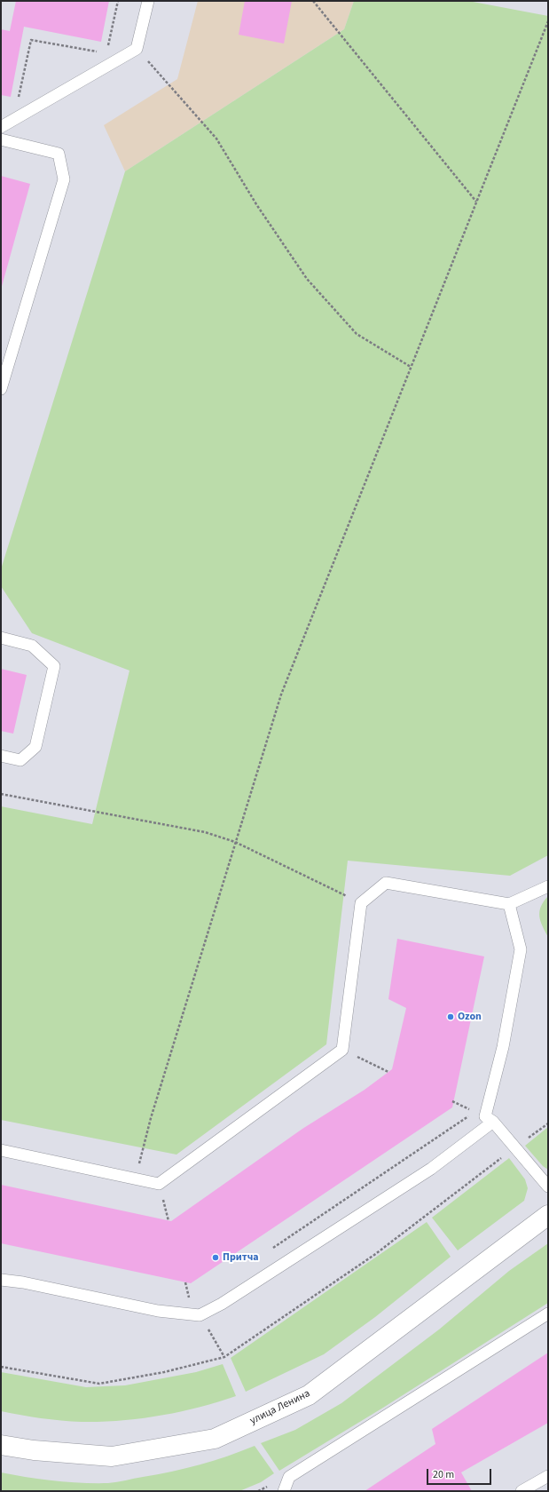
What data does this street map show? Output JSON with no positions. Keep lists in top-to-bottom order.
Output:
{
  "streets": {
    "main road": ["улица Ленина"]
  },
  "places": ["Ozon", "Притча"],
  "scale_bar": "20 m"
}
